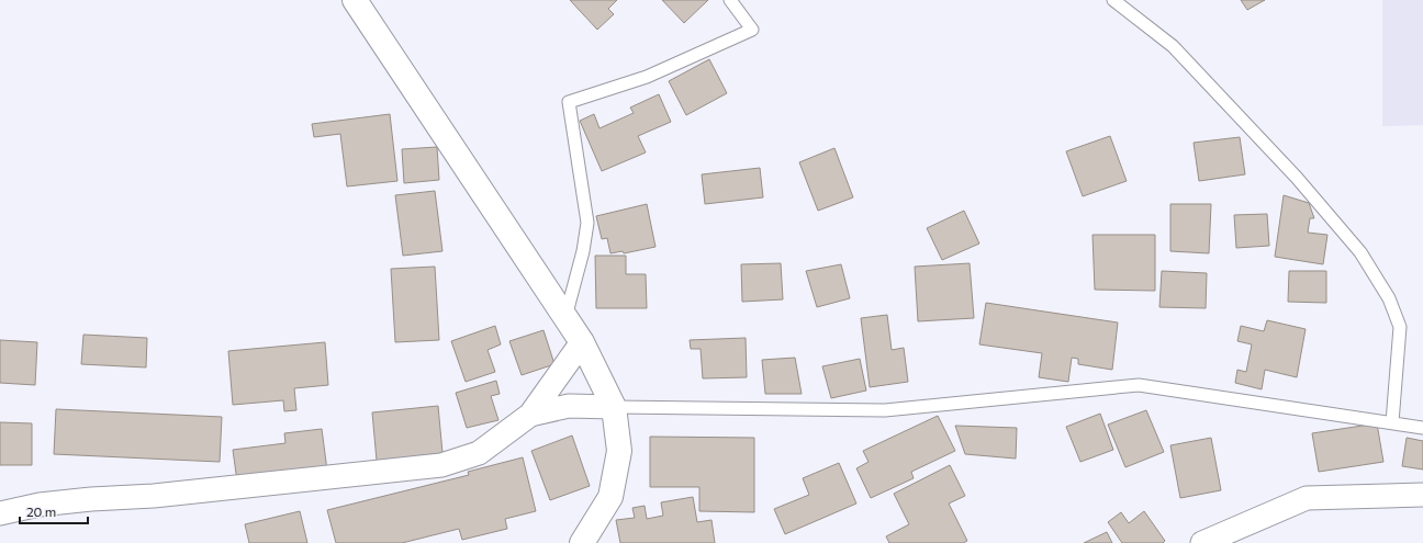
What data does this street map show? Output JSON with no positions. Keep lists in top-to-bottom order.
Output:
{
  "scale_bar": "20 m"
}
